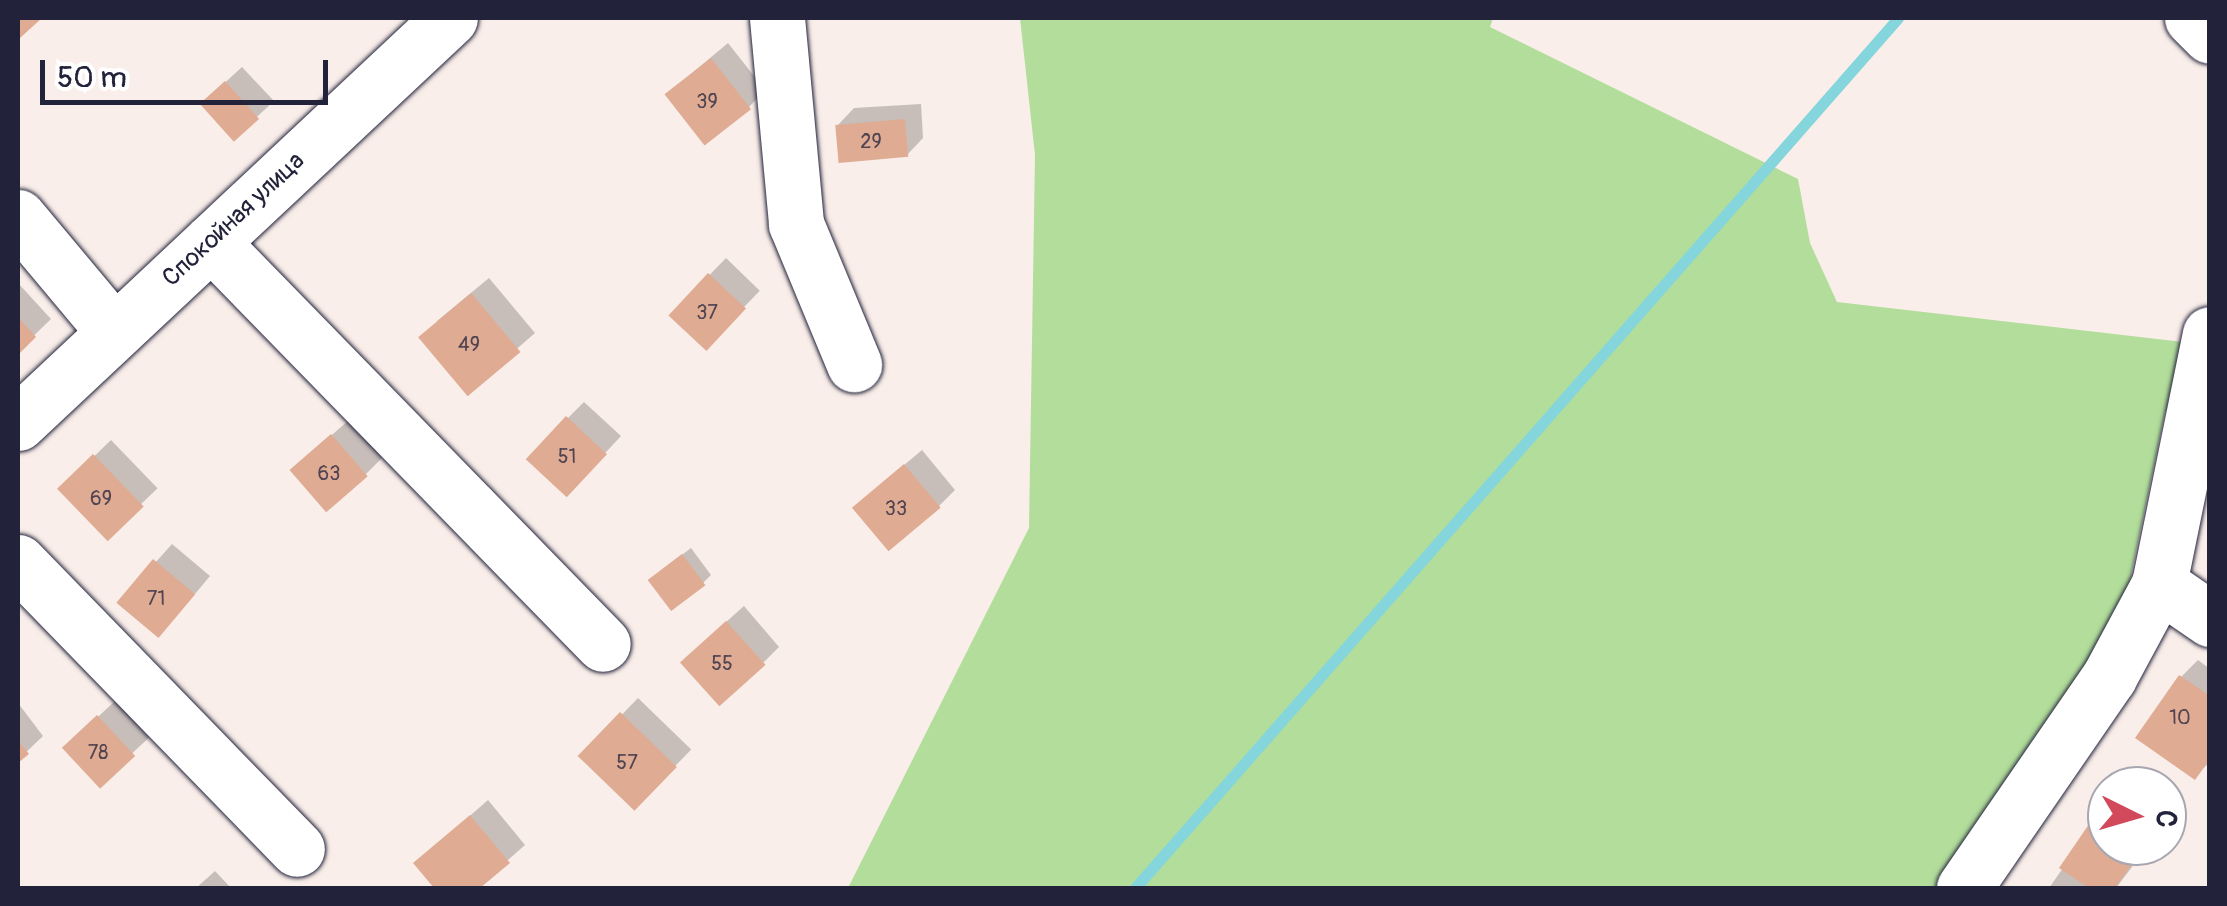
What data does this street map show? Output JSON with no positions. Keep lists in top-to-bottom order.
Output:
{
  "streets": {
    "lane": ["Спокойная улица"]
  },
  "house_numbers": [
    "39",
    "29",
    "37",
    "49",
    "51",
    "63",
    "69",
    "33",
    "71",
    "55",
    "10",
    "78",
    "57"
  ],
  "scale_bar": "50 m",
  "north": "right"
}
